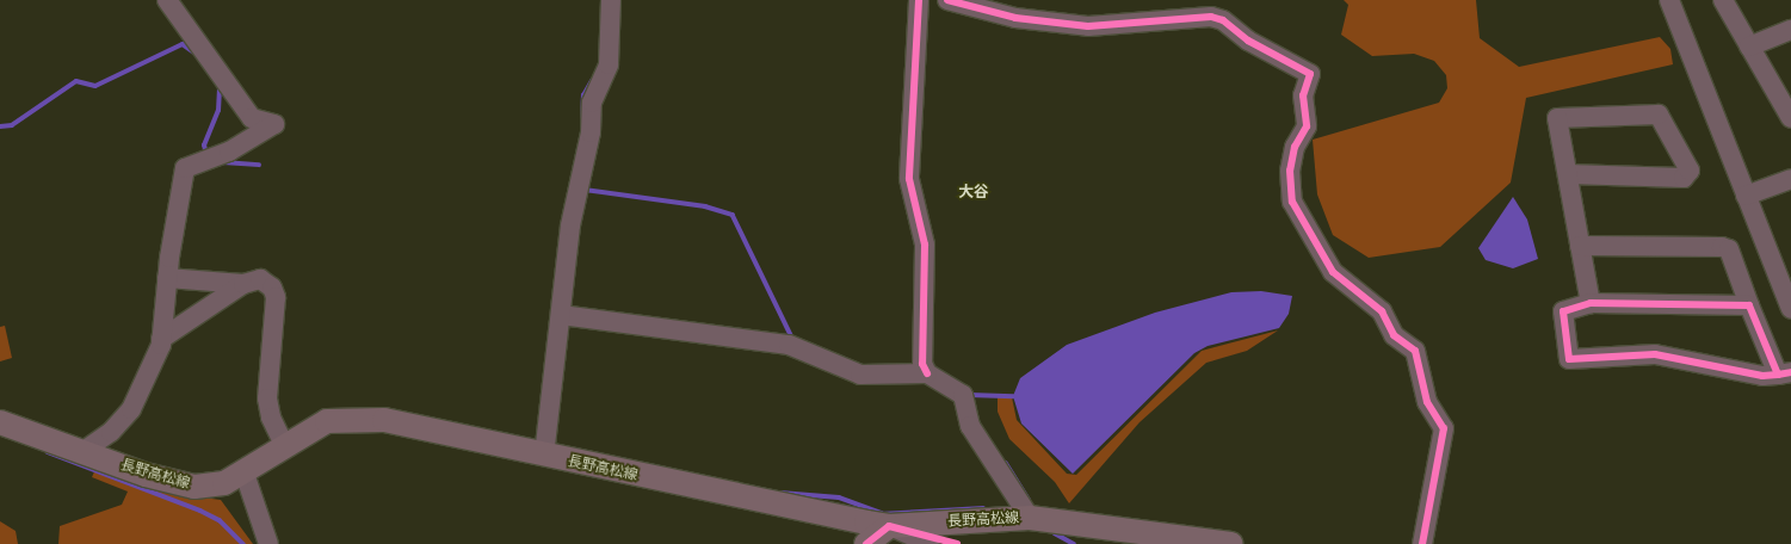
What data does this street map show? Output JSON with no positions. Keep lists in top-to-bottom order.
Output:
{
  "streets": {
    "main road": ["長野高松線"]
  },
  "districts": ["大谷"]
}
